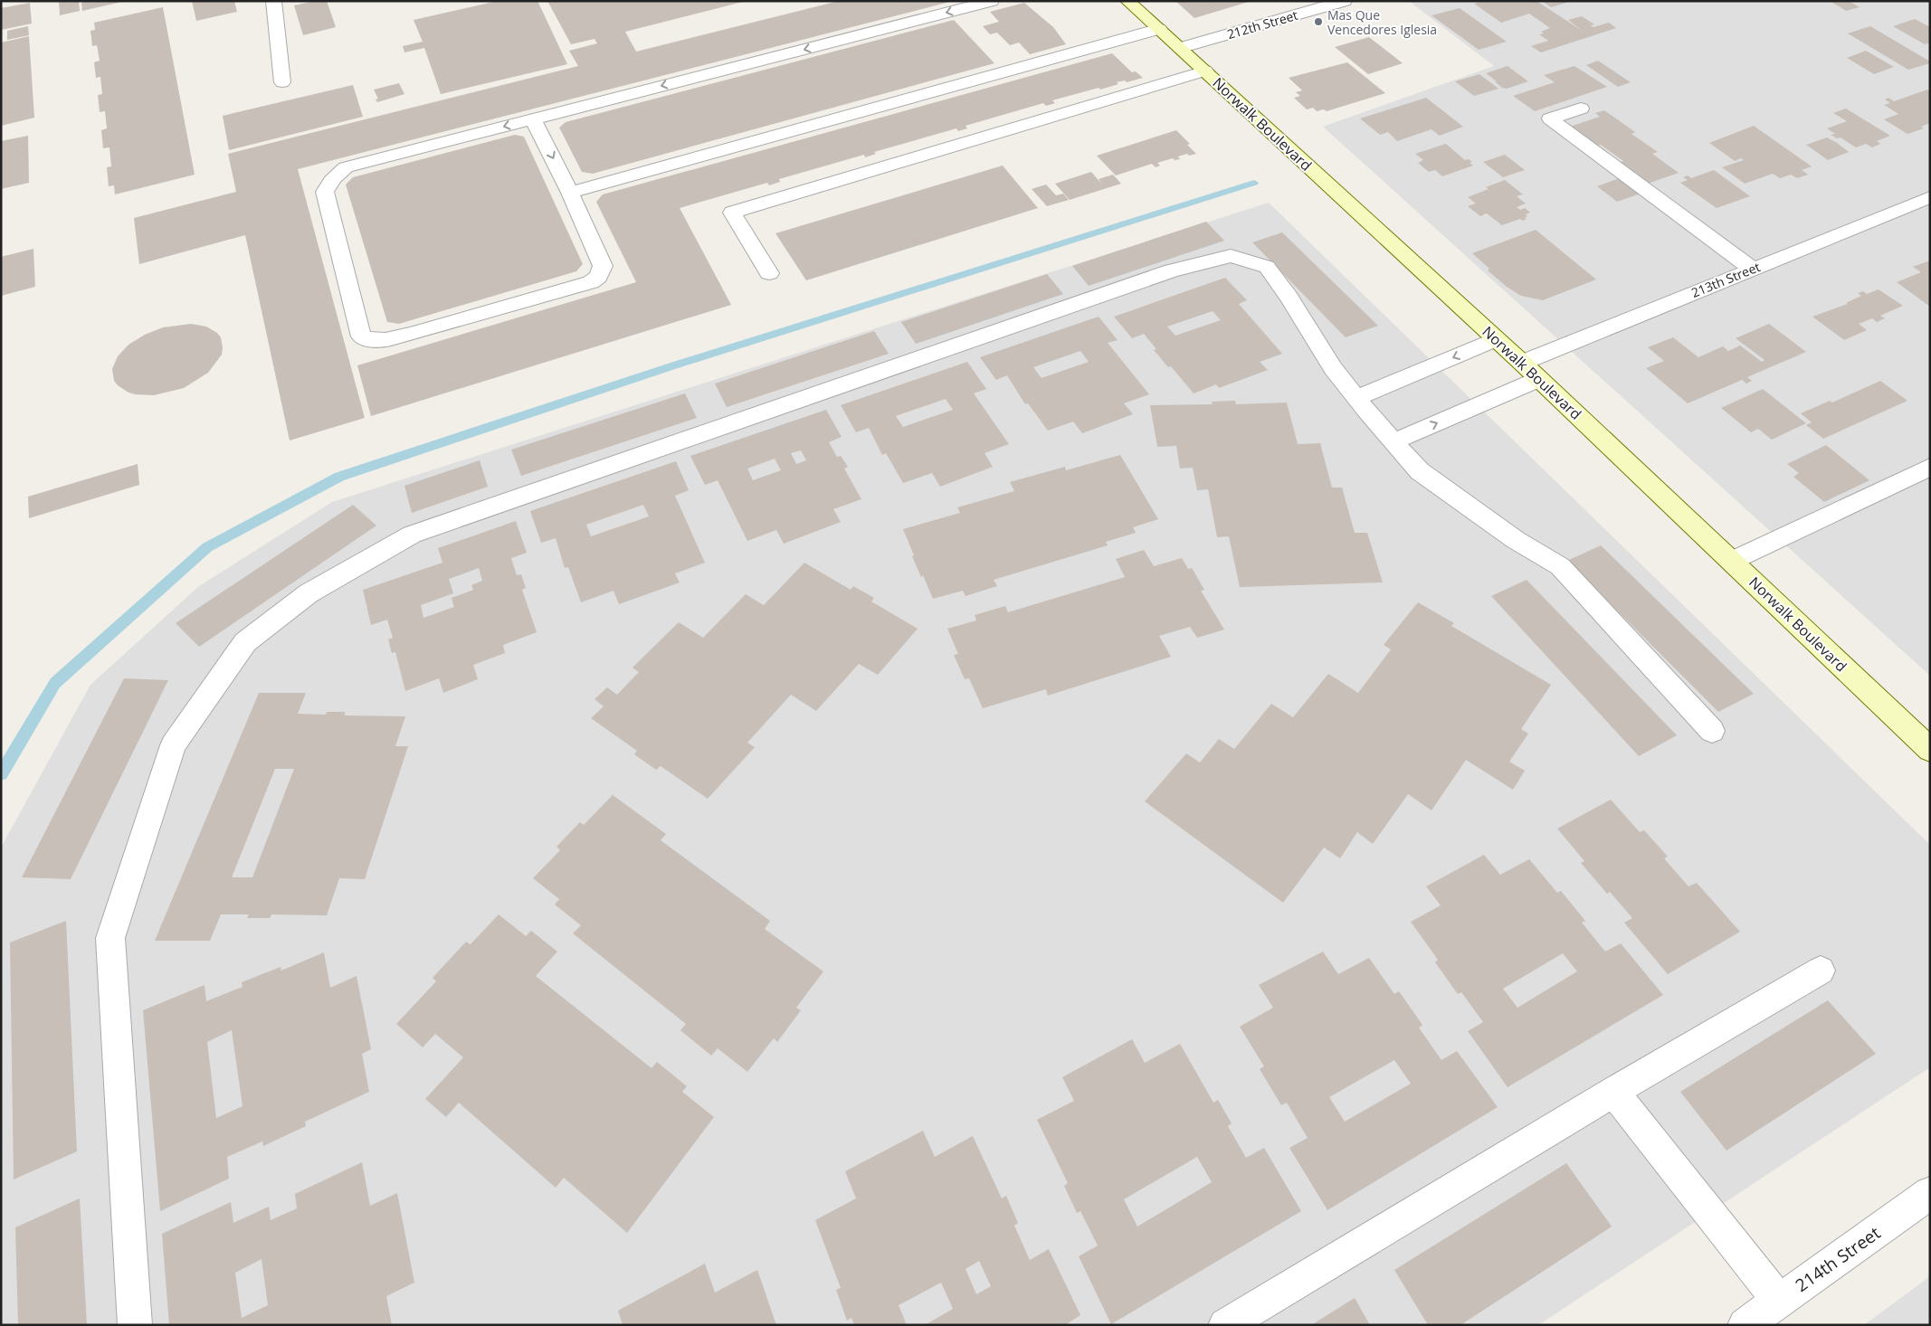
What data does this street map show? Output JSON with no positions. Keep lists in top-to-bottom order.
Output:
{
  "streets": {
    "main road": ["Norwalk Boulevard"],
    "street": ["212th Street", "213th Street", "214th Street"]
  },
  "crossings": [
    ["212th Street", "Norwalk Boulevard"],
    ["Norwalk Boulevard", "213th Street"]
  ],
  "places": ["Mas Que Vencedores Iglesia"]
}
